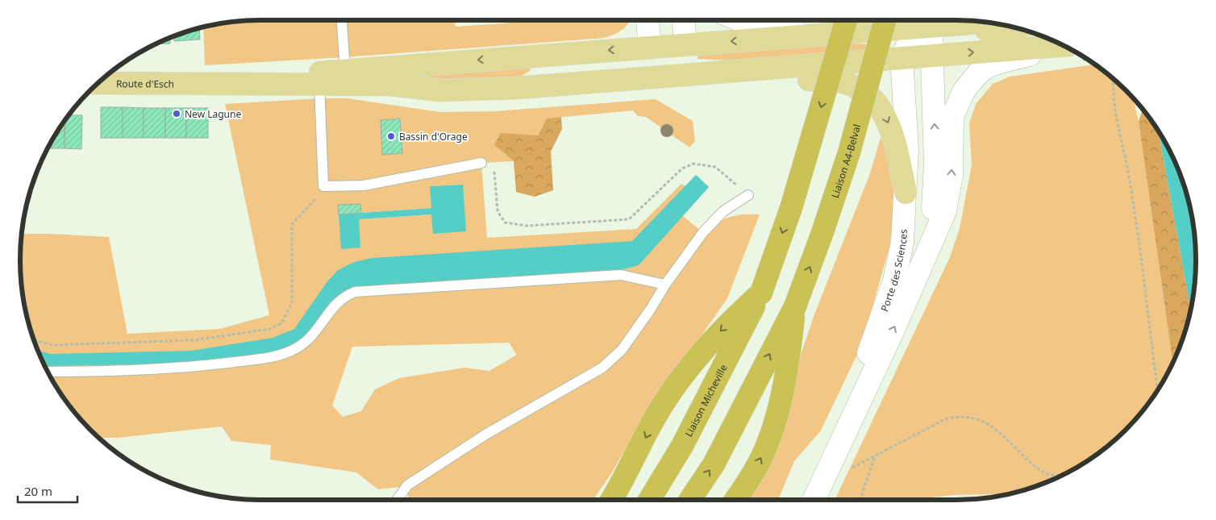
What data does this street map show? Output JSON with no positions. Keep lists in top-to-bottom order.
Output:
{
  "streets": {
    "highway": ["Liaison A4-Belval", "Liaison Micheville"],
    "main road": ["Route d'Esch", "Porte des Sciences"]
  },
  "places": ["New Lagune", "Bassin d'Orage"],
  "scale_bar": "20 m"
}
